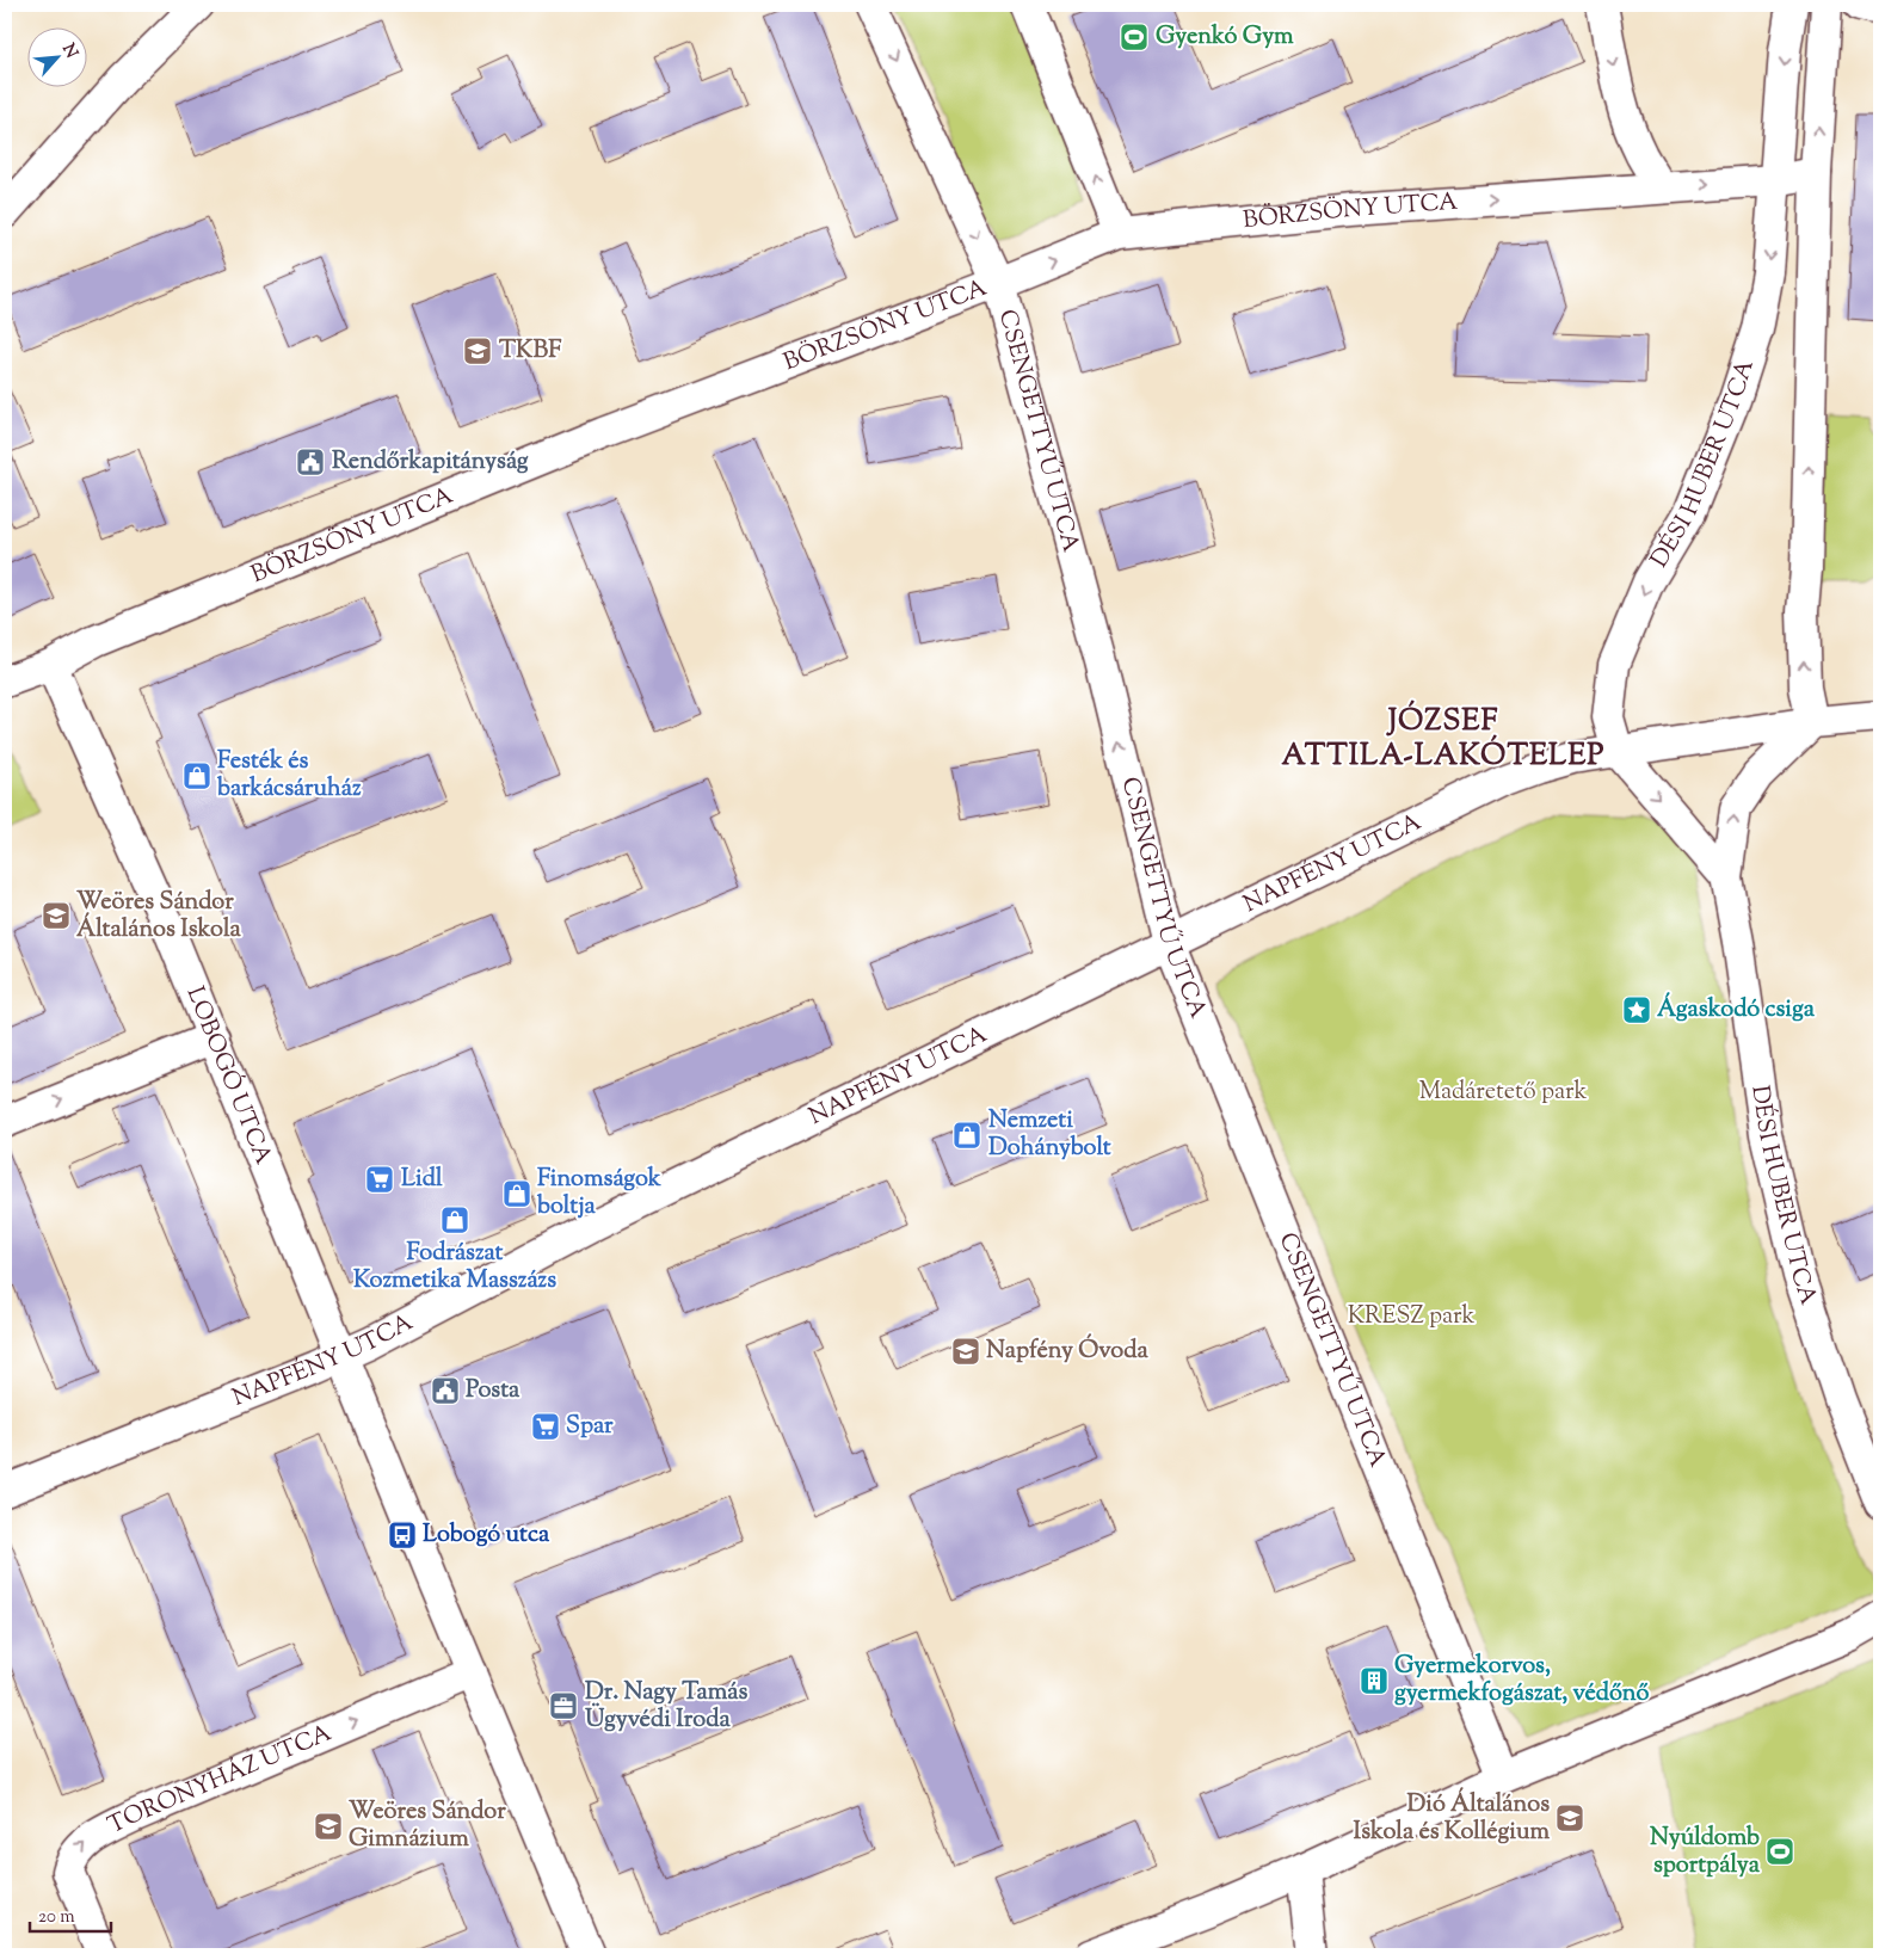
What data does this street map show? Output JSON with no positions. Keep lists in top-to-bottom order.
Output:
{
  "streets": {
    "street": [
      "BÖRZSÖNY UTCA",
      "CSENGETTYŰ UTCA",
      "DÉSI HUBER UTCA",
      "NAPFÉNY UTCA",
      "LOBOGÓ UTCA",
      "TORONYHÁZ UTCA"
    ]
  },
  "crossings": [
    ["BÖRZSÖNY UTCA", "CSENGETTYŰ UTCA"],
    ["BÖRZSÖNY UTCA", "DÉSI HUBER UTCA"],
    ["BÖRZSÖNY UTCA", "LOBOGÓ UTCA"],
    ["CSENGETTYŰ UTCA", "NAPFÉNY UTCA"],
    ["DÉSI HUBER UTCA", "NAPFÉNY UTCA"],
    ["NAPFÉNY UTCA", "LOBOGÓ UTCA"],
    ["LOBOGÓ UTCA", "TORONYHÁZ UTCA"]
  ],
  "one_way": ["BÖRZSÖNY UTCA", "TORONYHÁZ UTCA"],
  "districts": ["JÓZSEF ATTILA-LAKÓTELEP"],
  "parks": ["Madáretető park", "KRESZ park"],
  "places": {
    "sports": ["Gyenkó Gym", "Nyúldomb sportpálya"],
    "school or university": [
      "TKBF",
      "Weöres Sándor Általános Iskola",
      "Napfény Óvoda",
      "Dió Általános Iskola és Kollégium",
      "Weöres Sándor Gimnázium"
    ],
    "public building": ["Rendőrkapitányság", "Posta"],
    "shop": [
      "Festék és barkácsáruház",
      "Nemzeti Dohánybolt",
      "Finomságok boltja",
      "Fodrászat Kozmetika Masszázs"
    ],
    "place": ["Ágaskodó csiga"],
    "supermarket": ["Lidl", "Spar"],
    "bus stop": ["Lobogó utca"],
    "building": ["Gyermekorvos, gyermekfogászat, védőnő"],
    "office": ["Dr. Nagy Tamás Ügyvédi Iroda"]
  },
  "scale_bar": "20 m",
  "north": "top right"
}
